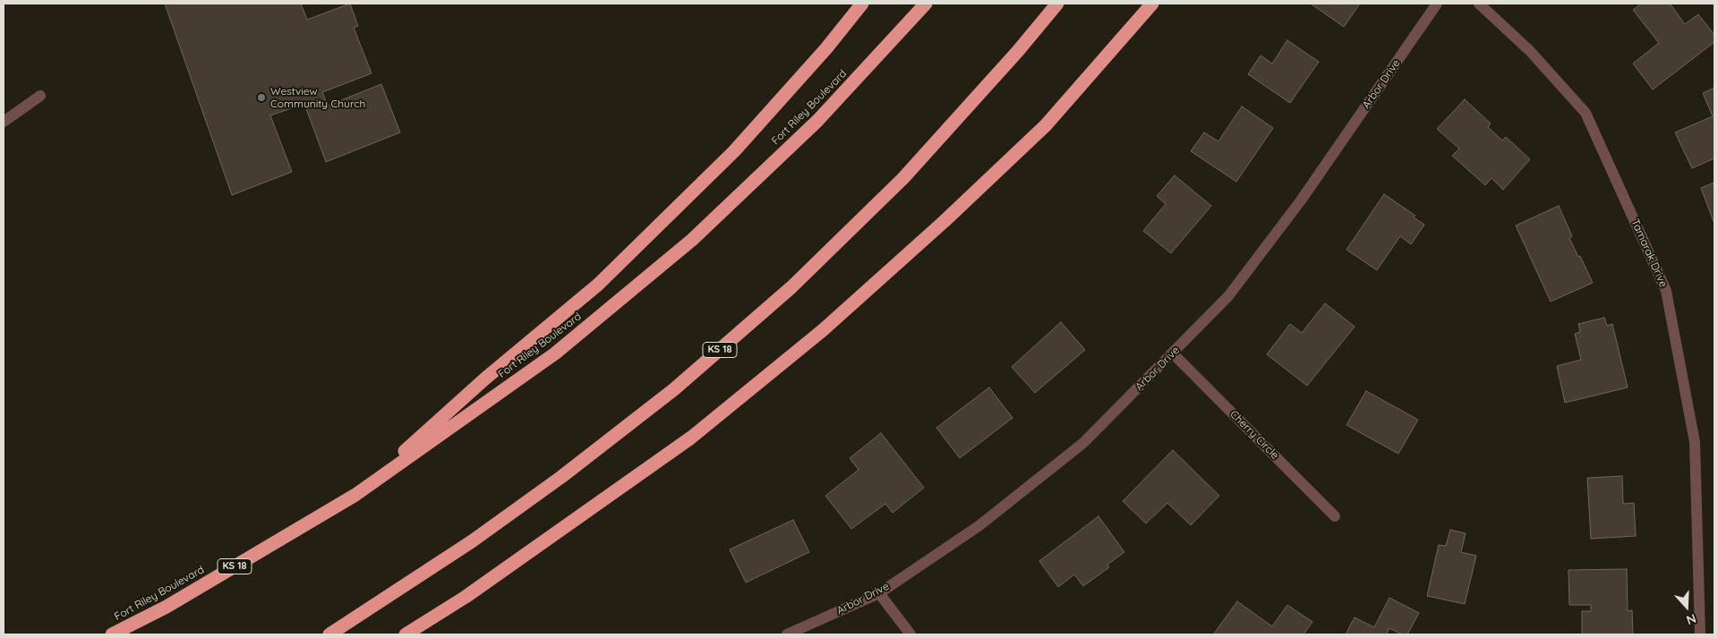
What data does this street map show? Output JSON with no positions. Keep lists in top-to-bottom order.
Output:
{
  "streets": {
    "highway": ["Fort Riley Boulevard", "KS 18"],
    "street": ["Arbor Drive", "Tamarak Drive", "Cherry Circle"]
  },
  "crossings": [
    ["Arbor Drive", "Cherry Circle"]
  ],
  "places": ["Westview Community Church"],
  "north": "bottom"
}
